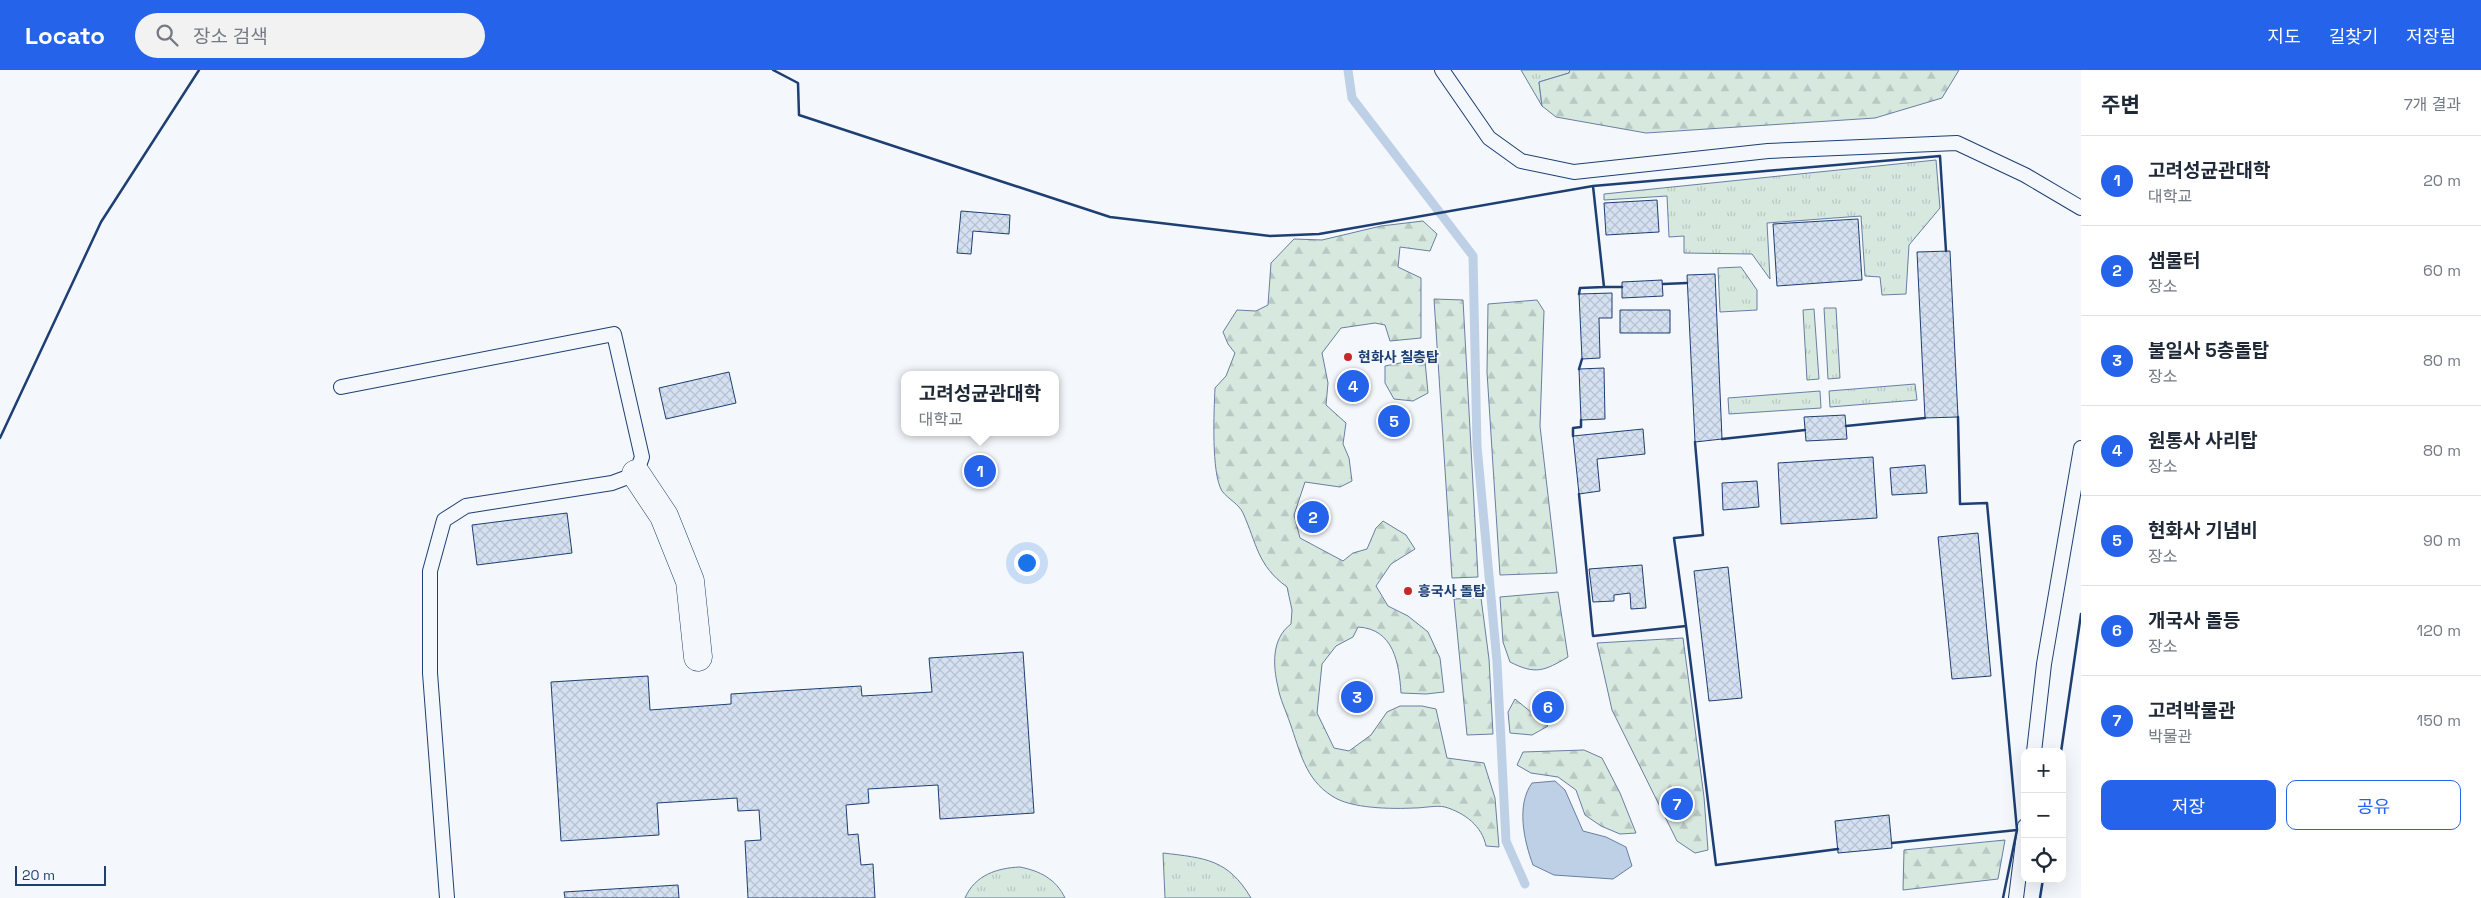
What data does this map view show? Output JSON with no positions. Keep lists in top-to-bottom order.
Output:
{
  "places": ["현화사 칠층탑", "흥국사 돌탑"],
  "scale_bar": "20 m",
  "page": {
    "header": "Locato",
    "search": "장소 검색",
    "nav": ["지도", "길찾기", "저장됨"],
    "heading": ["주변", "7개 결과"],
    "list": [
      {
        "mark": "1",
        "name": "고려성균관대학",
        "note": "대학교",
        "value": "20 m"
      },
      {
        "mark": "2",
        "name": "샘물터",
        "note": "장소",
        "value": "60 m"
      },
      {
        "mark": "3",
        "name": "불일사 5층돌탑",
        "note": "장소",
        "value": "80 m"
      },
      {
        "mark": "4",
        "name": "원통사 사리탑",
        "note": "장소",
        "value": "80 m"
      },
      {
        "mark": "5",
        "name": "현화사 기념비",
        "note": "장소",
        "value": "90 m"
      },
      {
        "mark": "6",
        "name": "개국사 돌등",
        "note": "장소",
        "value": "120 m"
      },
      {
        "mark": "7",
        "name": "고려박물관",
        "note": "박물관",
        "value": "150 m"
      }
    ],
    "pins": [
      "4",
      "5",
      "1",
      "2",
      "3",
      "6",
      "7"
    ],
    "popup": ["고려성균관대학", "대학교"],
    "map_buttons": ["+", "−"],
    "buttons": ["저장", "공유"],
    "scale": "20 m"
  }
}
